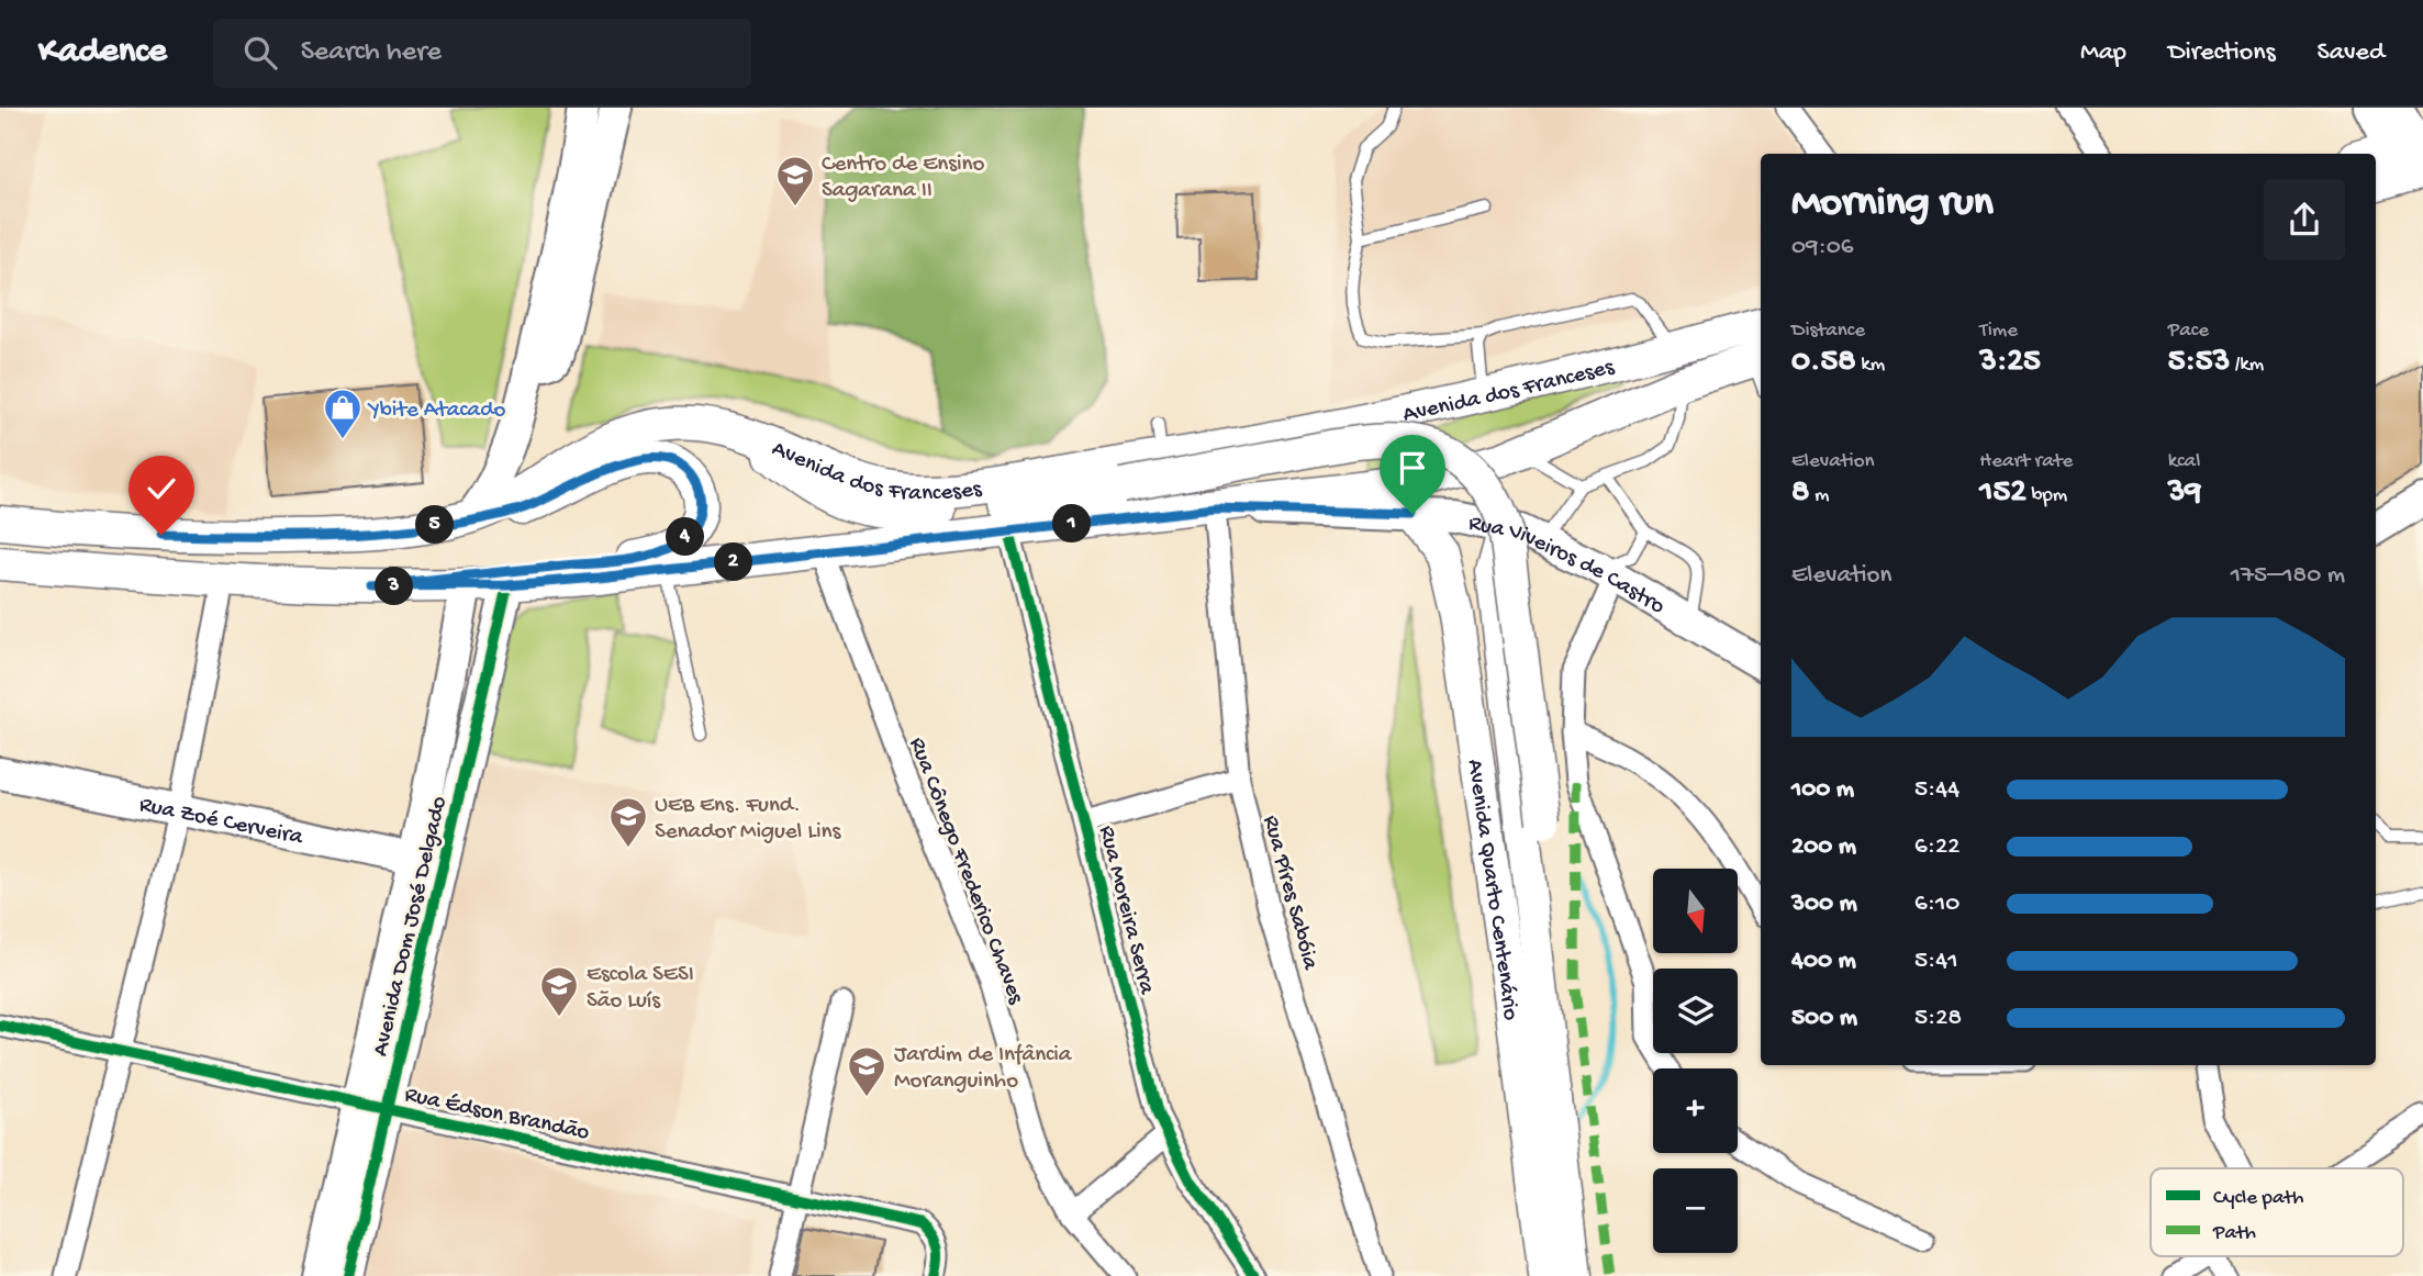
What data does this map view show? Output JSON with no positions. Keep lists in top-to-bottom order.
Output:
{
  "streets": {
    "main road": ["Avenida dos Franceses", "Avenida Quarto Centenário"],
    "street": [
      "Rua Viveiros de Castro",
      "Rua Zoé Cerveira",
      "Rua Cônego Frederico Chaves",
      "Rua Píres Sabóia",
      "Rua Moreira Serra",
      "Avenida Dom José Delgado",
      "Rua Édson Brandão"
    ]
  },
  "crossings": [
    ["Avenida dos Franceses", "Rua Viveiros de Castro"],
    ["Avenida dos Franceses", "Rua Cônego Frederico Chaves"],
    ["Avenida dos Franceses", "Rua Píres Sabóia"],
    ["Avenida dos Franceses", "Rua Moreira Serra"],
    ["Avenida dos Franceses", "Avenida Dom José Delgado"],
    ["Rua Viveiros de Castro", "Avenida Quarto Centenário"],
    ["Rua Viveiros de Castro", "Rua Píres Sabóia"],
    ["Rua Zoé Cerveira", "Avenida Dom José Delgado"],
    ["Avenida Dom José Delgado", "Rua Édson Brandão"]
  ],
  "places": {
    "school or university": [
      "Centro de Ensino Sagarana II",
      "UEB Ens. Fund. Senador Miguel Lins",
      "Escola SESI São Luís",
      "Jardim de Infância Moranguinho"
    ],
    "shop": ["Ybite Atacado"]
  },
  "legend": ["Cycle path", "Path"],
  "north": "bottom",
  "page": {
    "header": "Kadence",
    "search": "Search here",
    "nav": ["Map", "Directions", "Saved"],
    "heading": ["Morning run", "09:06"],
    "stats": [
      ["Distance", "0.58 km"],
      ["Time", "3:25"],
      ["Pace", "5:53 /km"],
      ["Elevation", "8 m"],
      ["Heart rate", "152 bpm"],
      ["kcal", "39"]
    ],
    "pins": [
      "1",
      "5",
      "4",
      "2",
      "3"
    ],
    "chart": ["Elevation", "175–180 m"],
    "list": [
      {
        "name": "100 m",
        "note": "5:44"
      },
      {
        "name": "200 m",
        "note": "6:22"
      },
      {
        "name": "300 m",
        "note": "6:10"
      },
      {
        "name": "400 m",
        "note": "5:41"
      },
      {
        "name": "500 m",
        "note": "5:28"
      }
    ],
    "map_buttons": ["+", "−"]
  }
}
